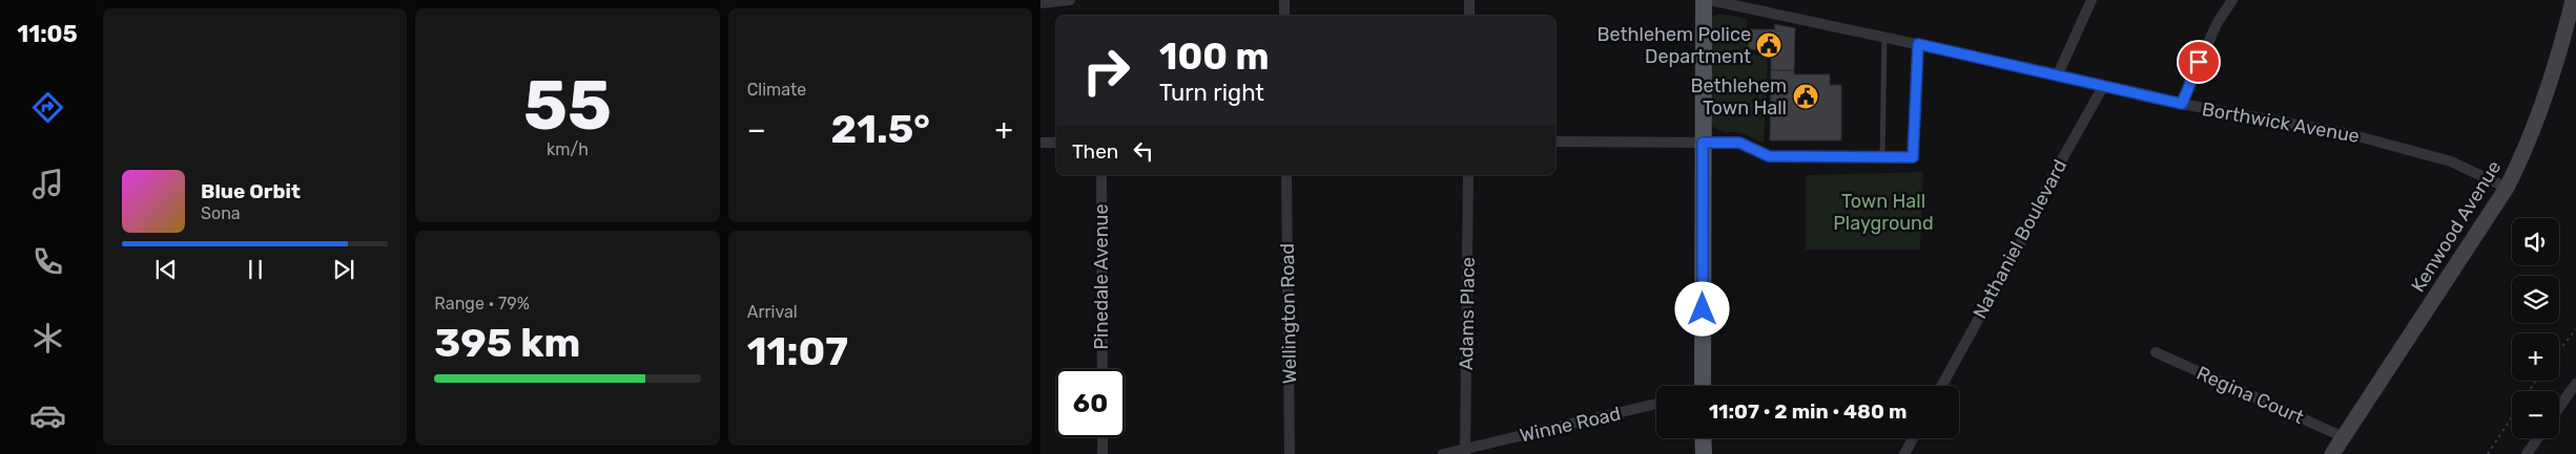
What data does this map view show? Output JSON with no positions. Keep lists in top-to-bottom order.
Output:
{
  "streets": {
    "main road": ["Kenwood Avenue"],
    "street": [
      "Borthwick Avenue",
      "Nathaniel Boulevard",
      "Pinedale Avenue",
      "Wellington Road",
      "Adams Place",
      "Regina Court",
      "Winne Road"
    ]
  },
  "crossings": [
    ["Borthwick Avenue", "Kenwood Avenue"],
    ["Borthwick Avenue", "Nathaniel Boulevard"],
    ["Kenwood Avenue", "Regina Court"],
    ["Adams Place", "Winne Road"]
  ],
  "parks": ["Town Hall Playground"],
  "places": {
    "public building": ["Bethlehem Police Department", "Bethlehem Town Hall"]
  },
  "page": {
    "tabs": "11:05",
    "tile": [
      ["55", "km/h"],
      "Climate",
      ["Range · 79%", "395 km"],
      ["Arrival", "11:07"]
    ],
    "turn": ["100 m", "Turn right"],
    "heat": ["−", "21.5°", "+"],
    "then": "Then",
    "song": ["Blue Orbit", "Sona"],
    "map_buttons": ["+", "−"],
    "limit": "60",
    "trip": "11:07 · 2 min · 480 m"
  }
}
